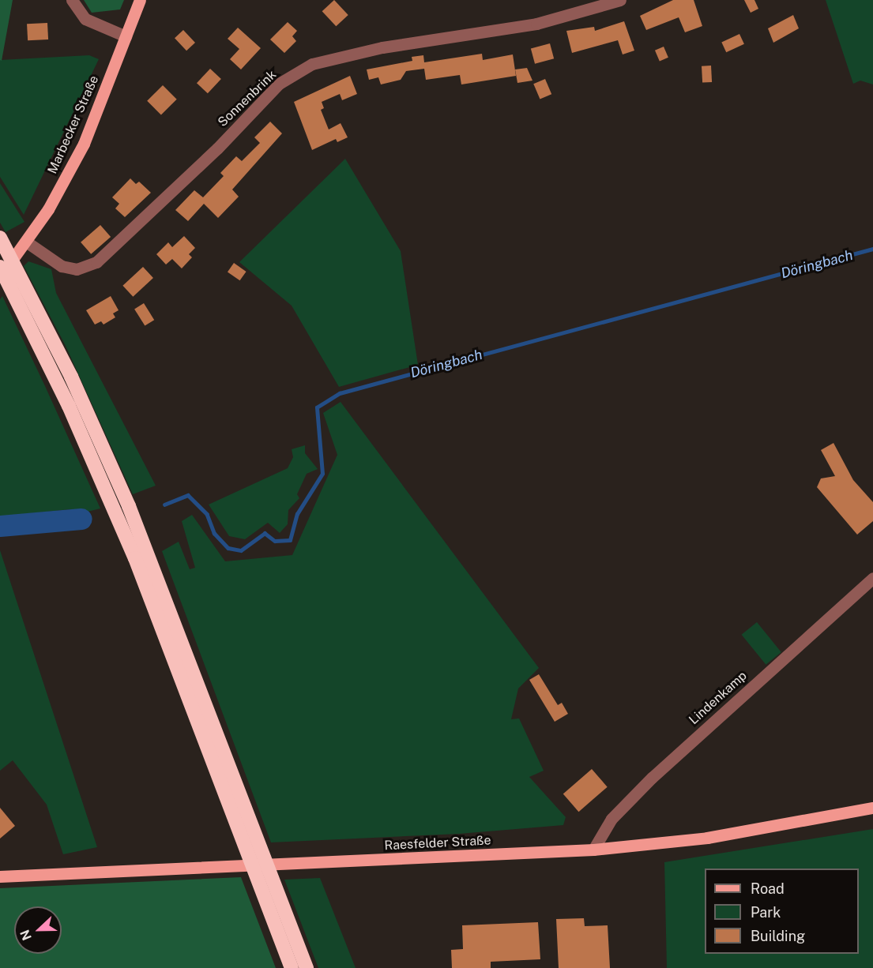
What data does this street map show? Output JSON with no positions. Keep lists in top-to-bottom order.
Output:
{
  "streets": {
    "main road": ["Marbecker Straße", "Raesfelder Straße"],
    "street": ["Sonnenbrink", "Lindenkamp"]
  },
  "crossings": [
    ["Sonnenbrink", "Marbecker Straße"],
    ["Lindenkamp", "Raesfelder Straße"]
  ],
  "water": ["Döringbach"],
  "legend": ["Road", "Park", "Building"],
  "north": "left"
}
